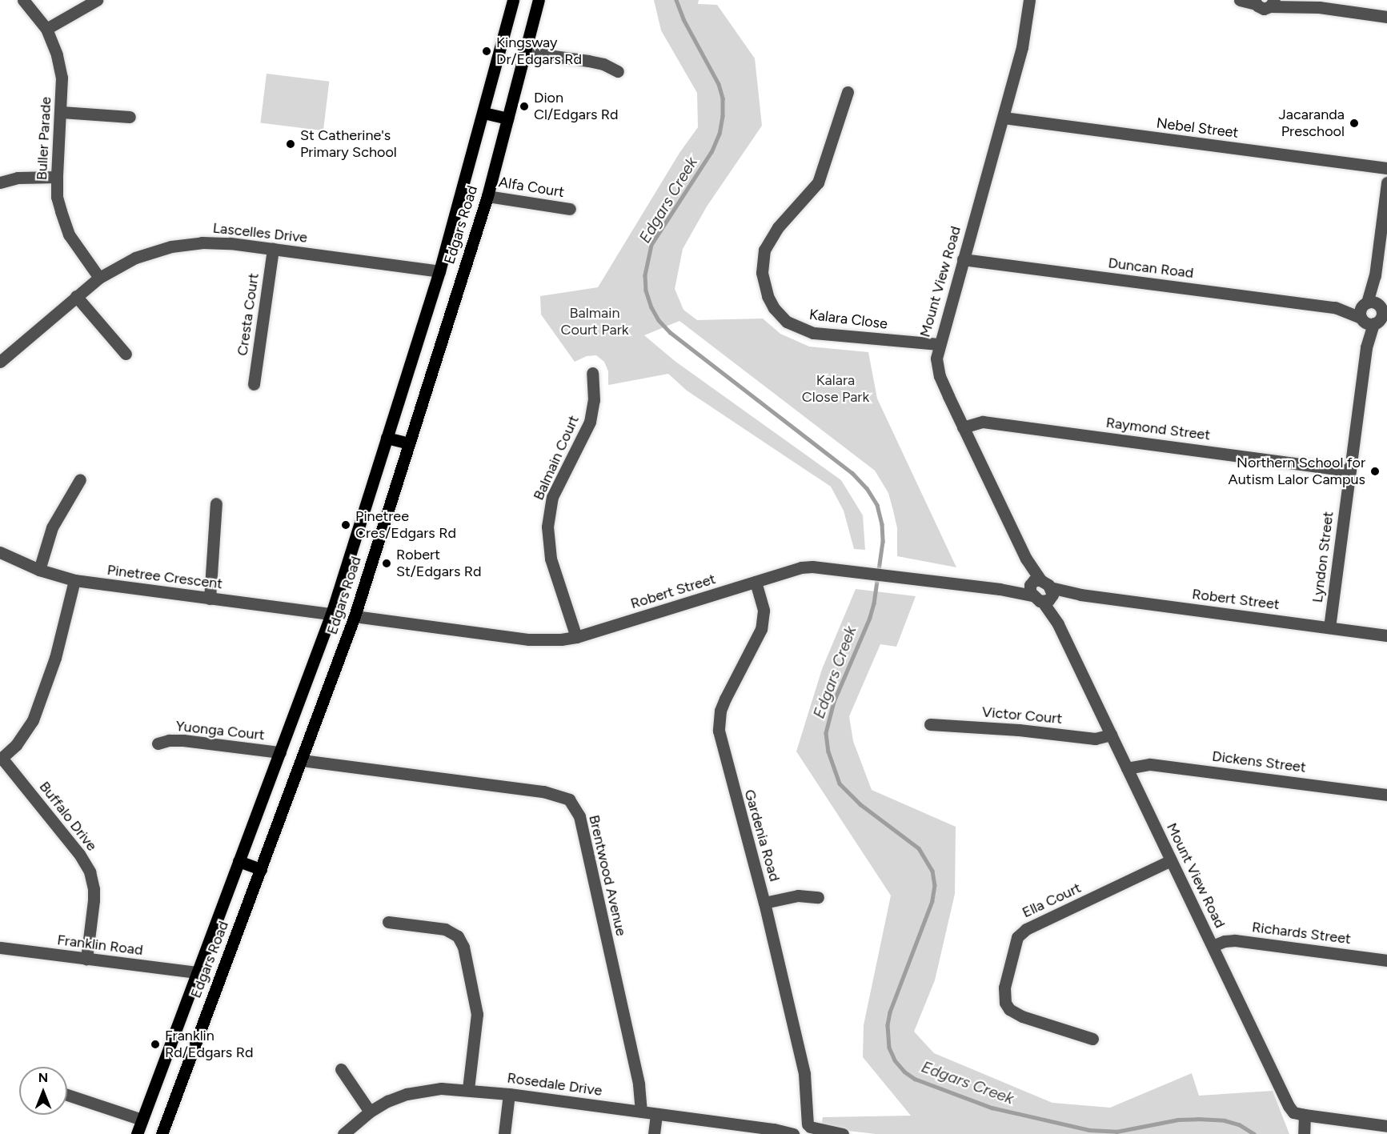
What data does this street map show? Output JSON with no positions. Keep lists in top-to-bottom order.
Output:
{
  "streets": {
    "main road": ["Edgars Road"],
    "street": [
      "Nebel Street",
      "Buller Parade",
      "Alfa Court",
      "Lascelles Drive",
      "Duncan Road",
      "Mount View Road",
      "Cresta Court",
      "Kalara Close",
      "Raymond Street",
      "Balmain Court",
      "Lyndon Street",
      "Pinetree Crescent",
      "Robert Street",
      "Victor Court",
      "Yuonga Court",
      "Dickens Street",
      "Buffalo Drive",
      "Gardenia Road",
      "Brentwood Avenue",
      "Ella Court",
      "Richards Street",
      "Franklin Road",
      "Rosedale Drive"
    ]
  },
  "crossings": [
    ["Nebel Street", "Mount View Road"],
    ["Buller Parade", "Lascelles Drive"],
    ["Alfa Court", "Edgars Road"],
    ["Edgars Road", "Lascelles Drive"],
    ["Edgars Road", "Pinetree Crescent"],
    ["Edgars Road", "Robert Street"],
    ["Edgars Road", "Yuonga Court"],
    ["Edgars Road", "Brentwood Avenue"],
    ["Edgars Road", "Franklin Road"],
    ["Lascelles Drive", "Cresta Court"],
    ["Duncan Road", "Mount View Road"],
    ["Duncan Road", "Lyndon Street"],
    ["Mount View Road", "Kalara Close"],
    ["Mount View Road", "Raymond Street"],
    ["Mount View Road", "Robert Street"],
    ["Mount View Road", "Victor Court"],
    ["Mount View Road", "Dickens Street"],
    ["Mount View Road", "Ella Court"],
    ["Mount View Road", "Richards Street"],
    ["Raymond Street", "Lyndon Street"],
    ["Balmain Court", "Robert Street"],
    ["Lyndon Street", "Robert Street"],
    ["Robert Street", "Gardenia Road"],
    ["Buffalo Drive", "Franklin Road"],
    ["Gardenia Road", "Rosedale Drive"],
    ["Brentwood Avenue", "Rosedale Drive"]
  ],
  "water": ["Edgars Creek"],
  "parks": ["Balmain Court Park", "Kalara Close Park"],
  "places": [
    "Kingsway Dr/Edgars Rd",
    "Dion Cl/Edgars Rd",
    "Jacaranda Preschool",
    "St Catherine's Primary School",
    "Northern School for Autism Lalor Campus",
    "Pinetree Cres/Edgars Rd",
    "Robert St/Edgars Rd",
    "Franklin Rd/Edgars Rd"
  ],
  "north": "top"
}
